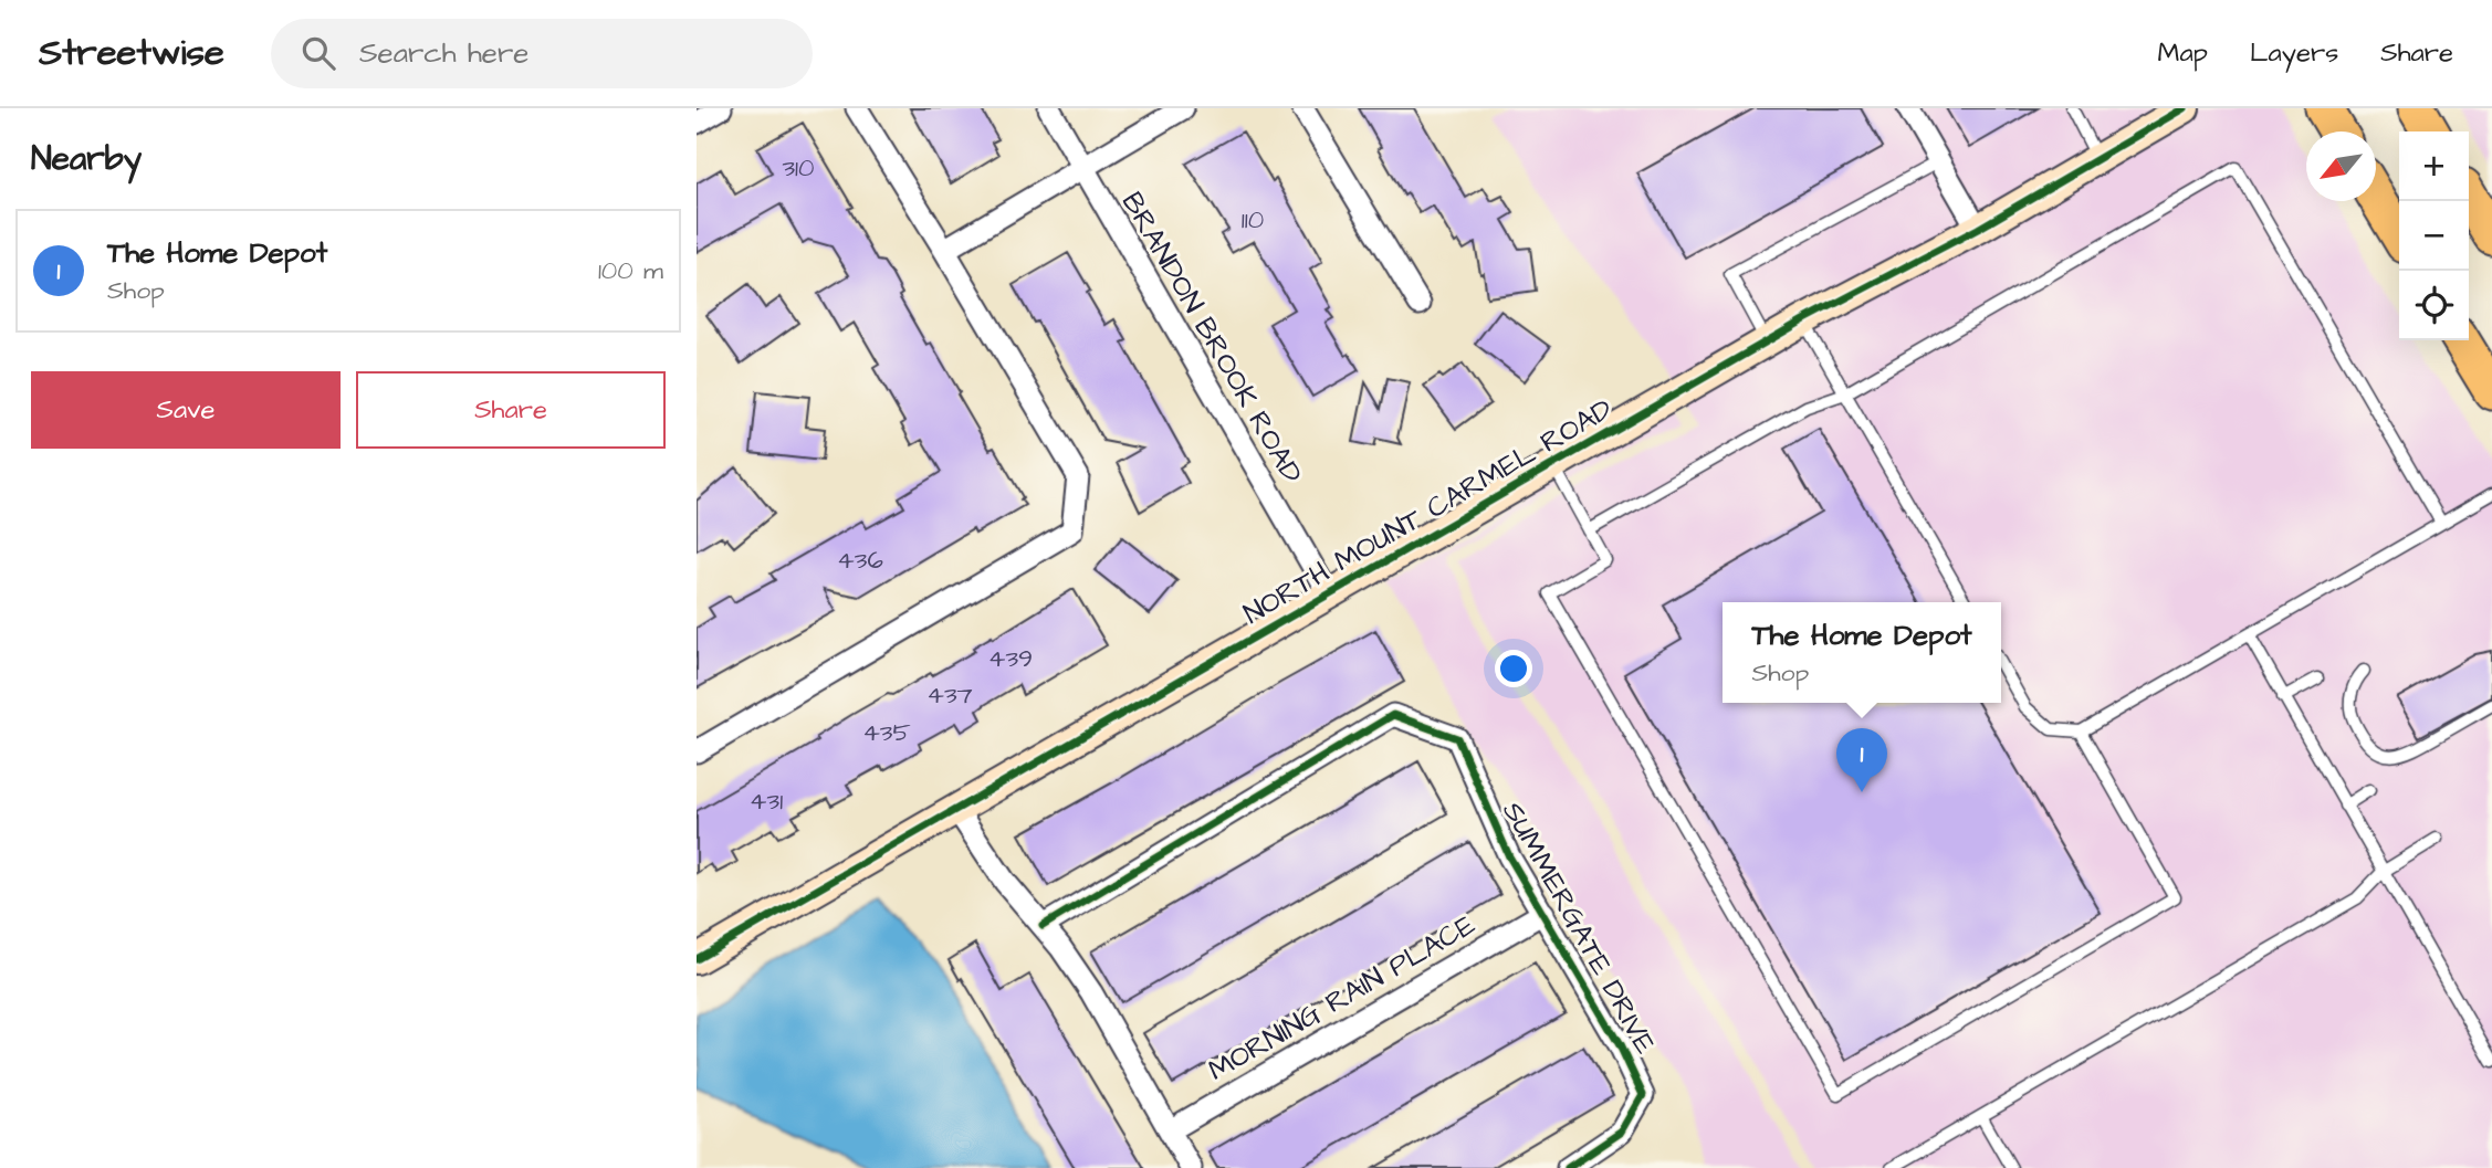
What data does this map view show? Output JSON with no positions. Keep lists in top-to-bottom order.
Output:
{
  "streets": {
    "street": [
      "BRANDON BROOK ROAD",
      "NORTH MOUNT CARMEL ROAD",
      "SUMMERGATE DRIVE",
      "MORNING RAIN PLACE"
    ]
  },
  "crossings": [
    ["BRANDON BROOK ROAD", "NORTH MOUNT CARMEL ROAD"],
    ["SUMMERGATE DRIVE", "MORNING RAIN PLACE"]
  ],
  "house_numbers": [
    "310",
    "110",
    "436",
    "439",
    "437",
    "435",
    "431"
  ],
  "north": "bottom left",
  "page": {
    "header": "Streetwise",
    "search": "Search here",
    "nav": ["Map", "Layers", "Share"],
    "heading": "Nearby",
    "map_buttons": ["+", "−"],
    "list": [
      {
        "mark": "1",
        "name": "The Home Depot",
        "note": "Shop",
        "value": "100 m"
      }
    ],
    "buttons": ["Save", "Share"],
    "popup": ["The Home Depot", "Shop"],
    "pins": "1"
  }
}
